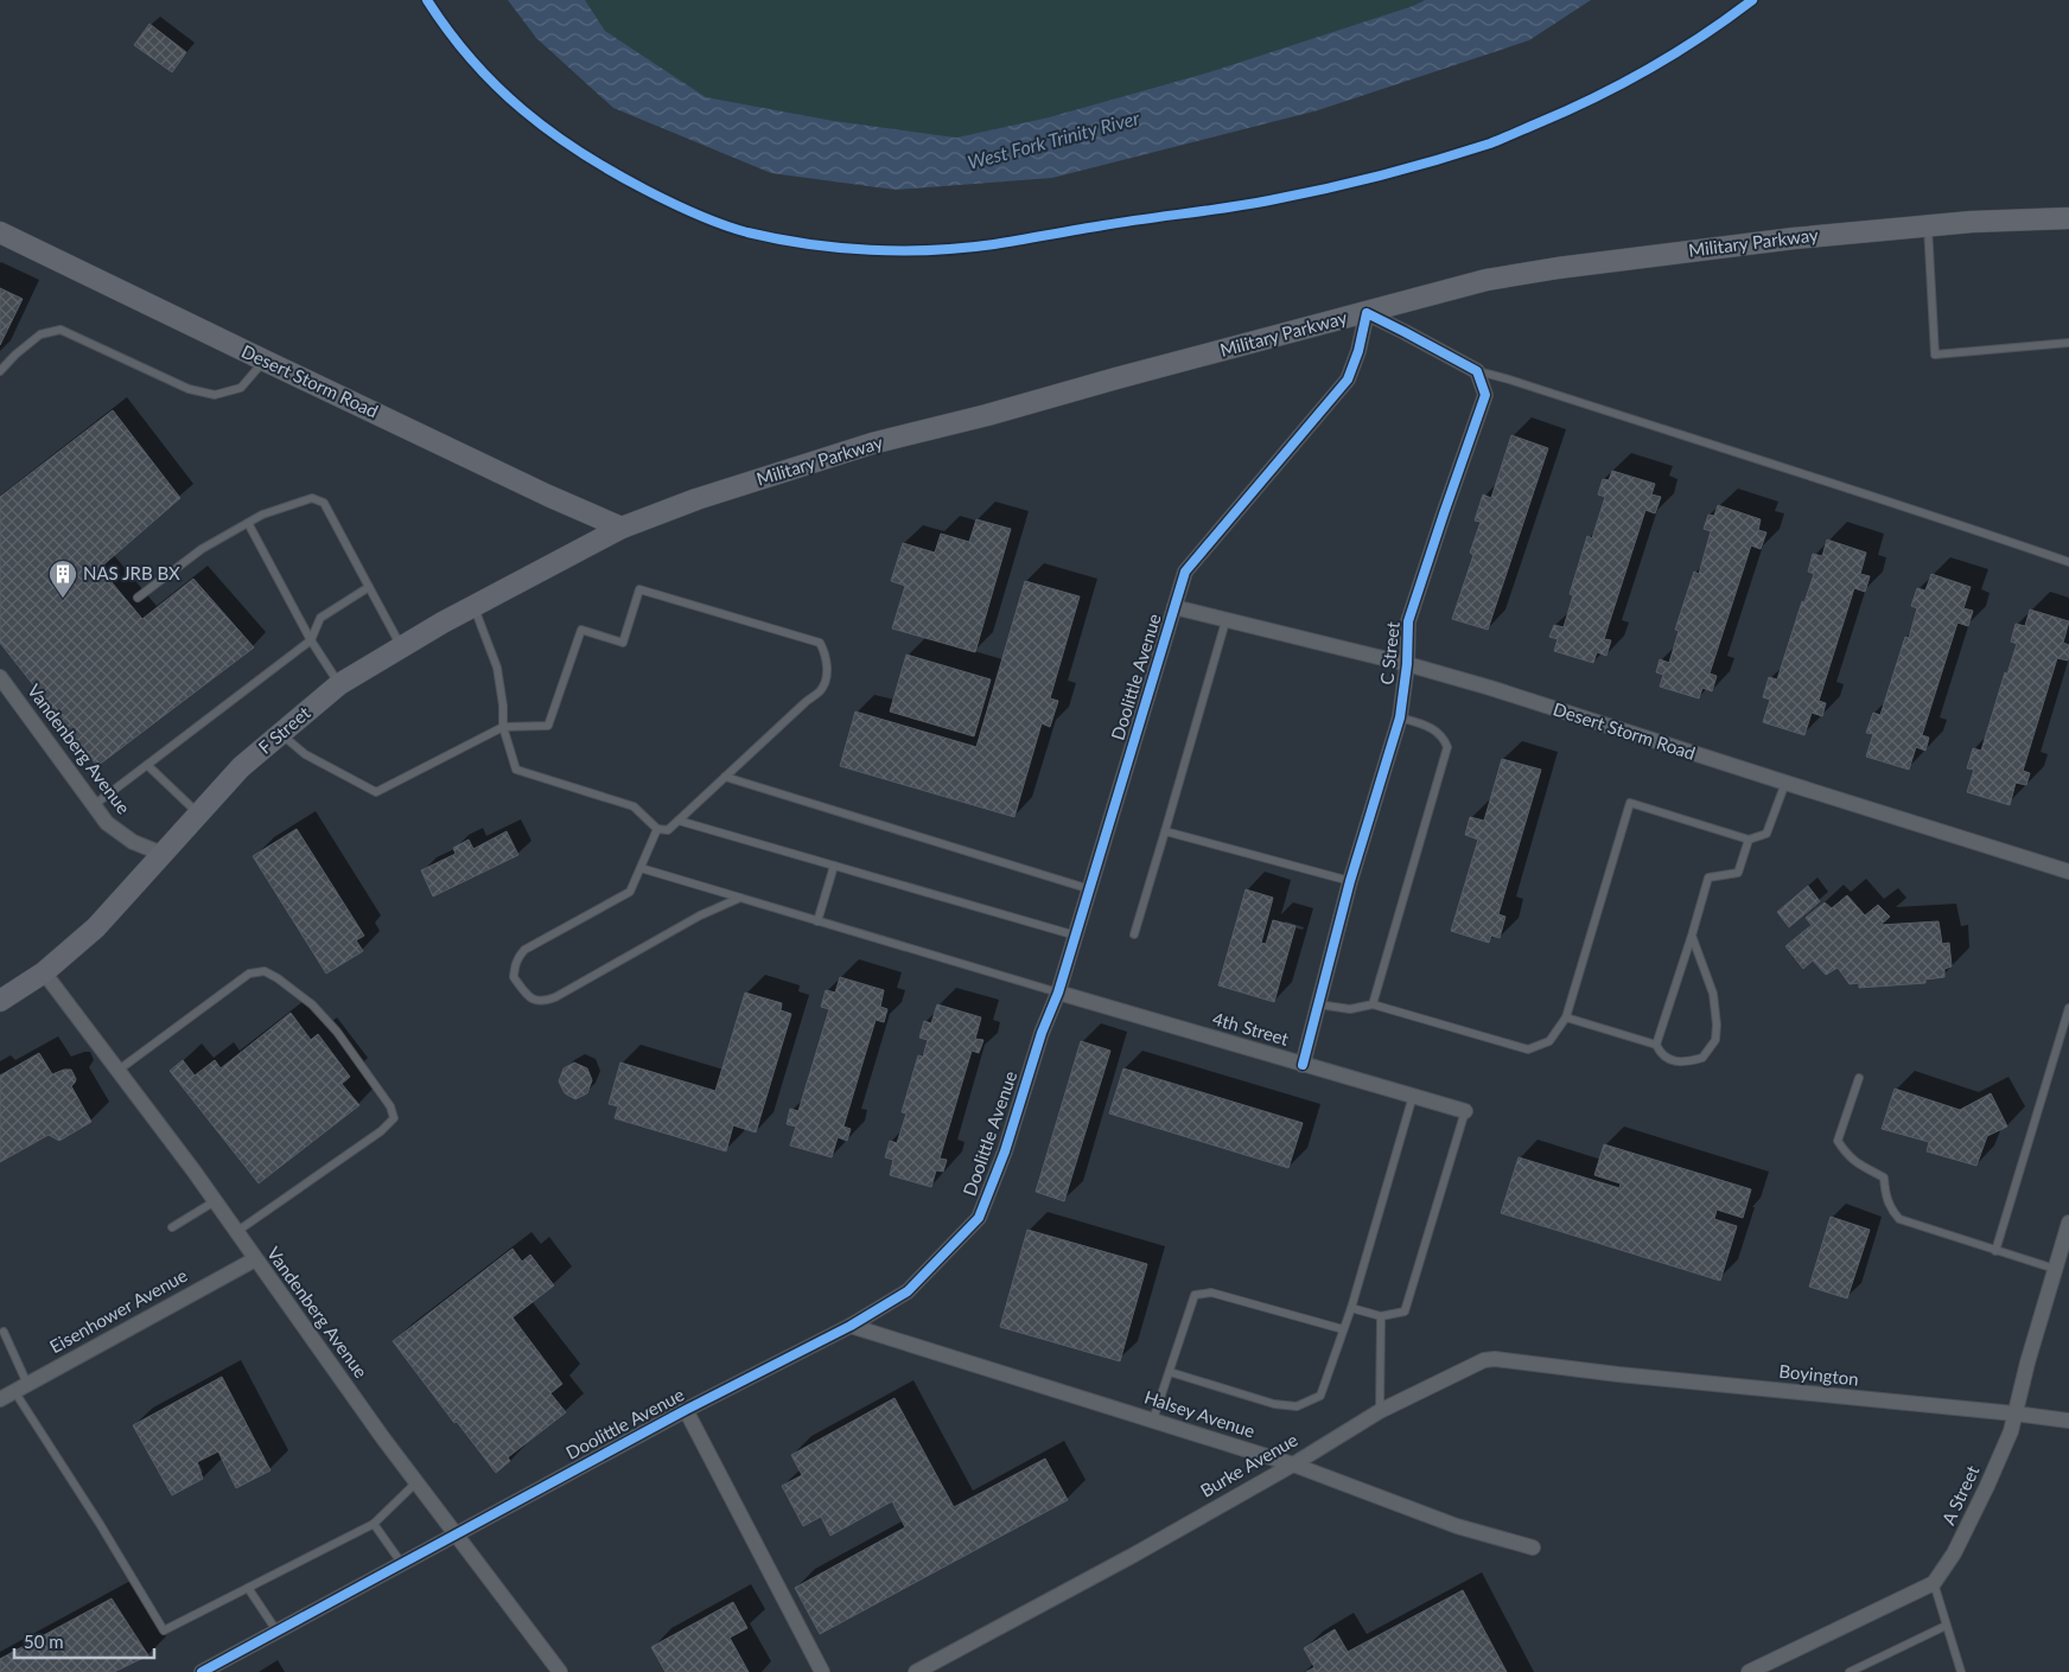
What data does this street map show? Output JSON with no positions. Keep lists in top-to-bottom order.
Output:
{
  "streets": {
    "street": [
      "Military Parkway",
      "Desert Storm Road",
      "C Street",
      "Doolittle Avenue",
      "F Street",
      "Vandenberg Avenue",
      "4th Street",
      "Eisenhower Avenue",
      "Boyington",
      "Halsey Avenue",
      "Burke Avenue",
      "A Street"
    ]
  },
  "crossings": [
    ["Military Parkway", "Desert Storm Road"],
    ["Military Parkway", "Doolittle Avenue"],
    ["Military Parkway", "F Street"],
    ["Desert Storm Road", "C Street"],
    ["Desert Storm Road", "Doolittle Avenue"],
    ["Desert Storm Road", "F Street"],
    ["C Street", "4th Street"],
    ["Doolittle Avenue", "Vandenberg Avenue"],
    ["Doolittle Avenue", "4th Street"],
    ["Doolittle Avenue", "Halsey Avenue"],
    ["F Street", "Vandenberg Avenue"],
    ["Vandenberg Avenue", "Eisenhower Avenue"],
    ["Boyington", "Burke Avenue"],
    ["Boyington", "A Street"],
    ["Halsey Avenue", "Burke Avenue"]
  ],
  "water": ["West Fork Trinity River"],
  "places": {
    "building": ["NAS JRB BX"]
  },
  "scale_bar": "50 m"
}
